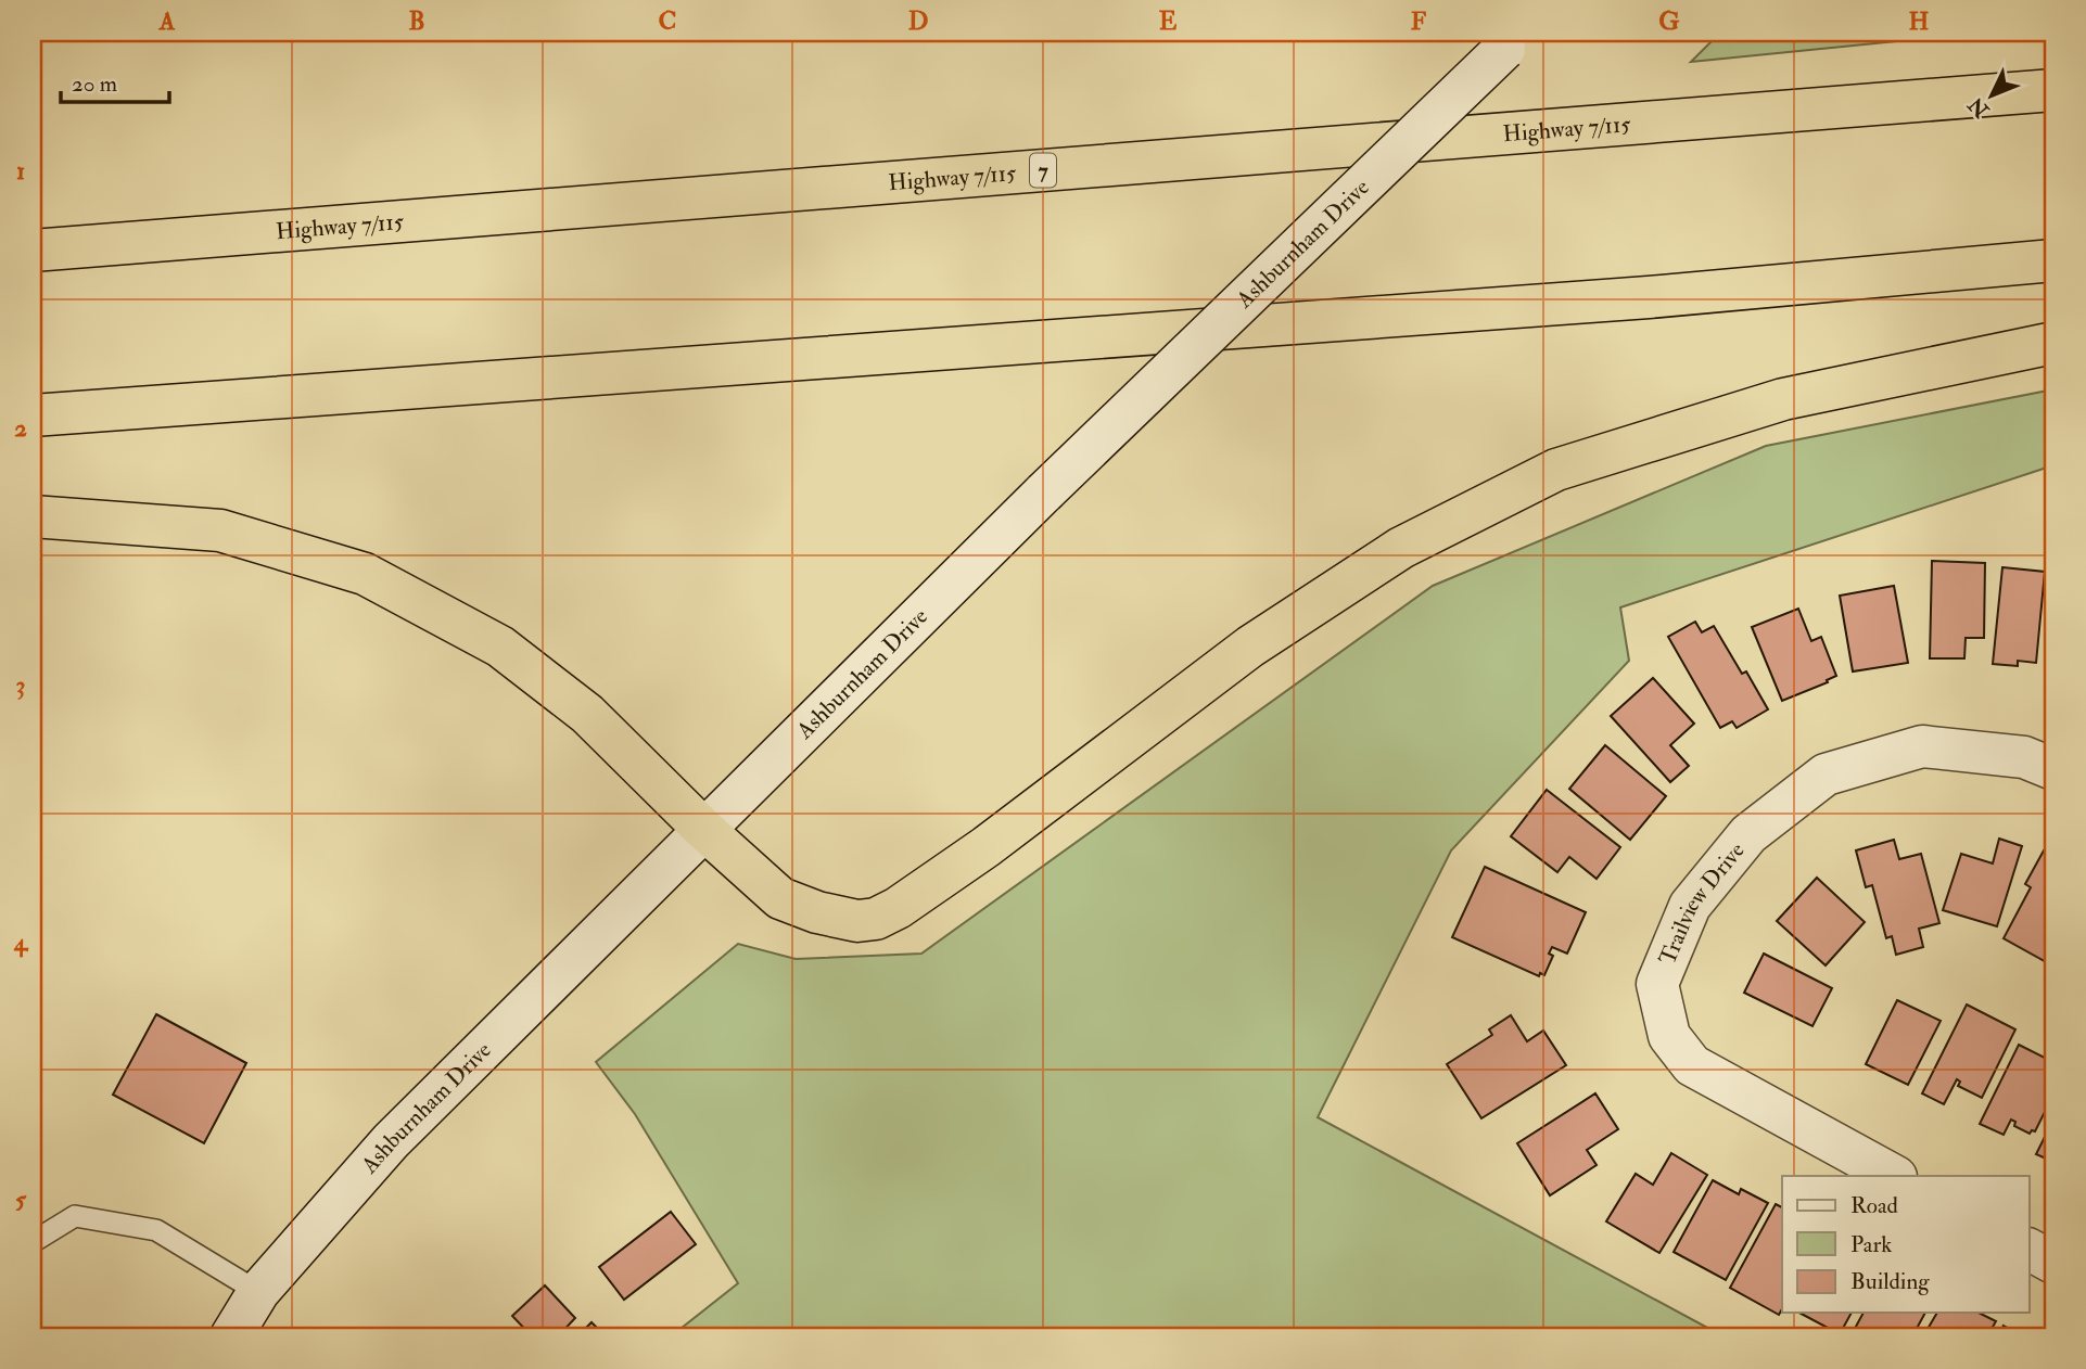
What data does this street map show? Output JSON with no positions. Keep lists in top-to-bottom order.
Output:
{
  "streets": {
    "highway": ["Highway 7/115", "7"],
    "main road": ["Ashburnham Drive", "Trailview Drive"]
  },
  "legend": ["Road", "Park", "Building"],
  "scale_bar": "20 m",
  "north": "bottom left",
  "grid": {
    "columns": [
      "A",
      "B",
      "C",
      "D",
      "E",
      "F",
      "G",
      "H"
    ],
    "rows": [
      "1",
      "2",
      "3",
      "4",
      "5"
    ]
  }
}
